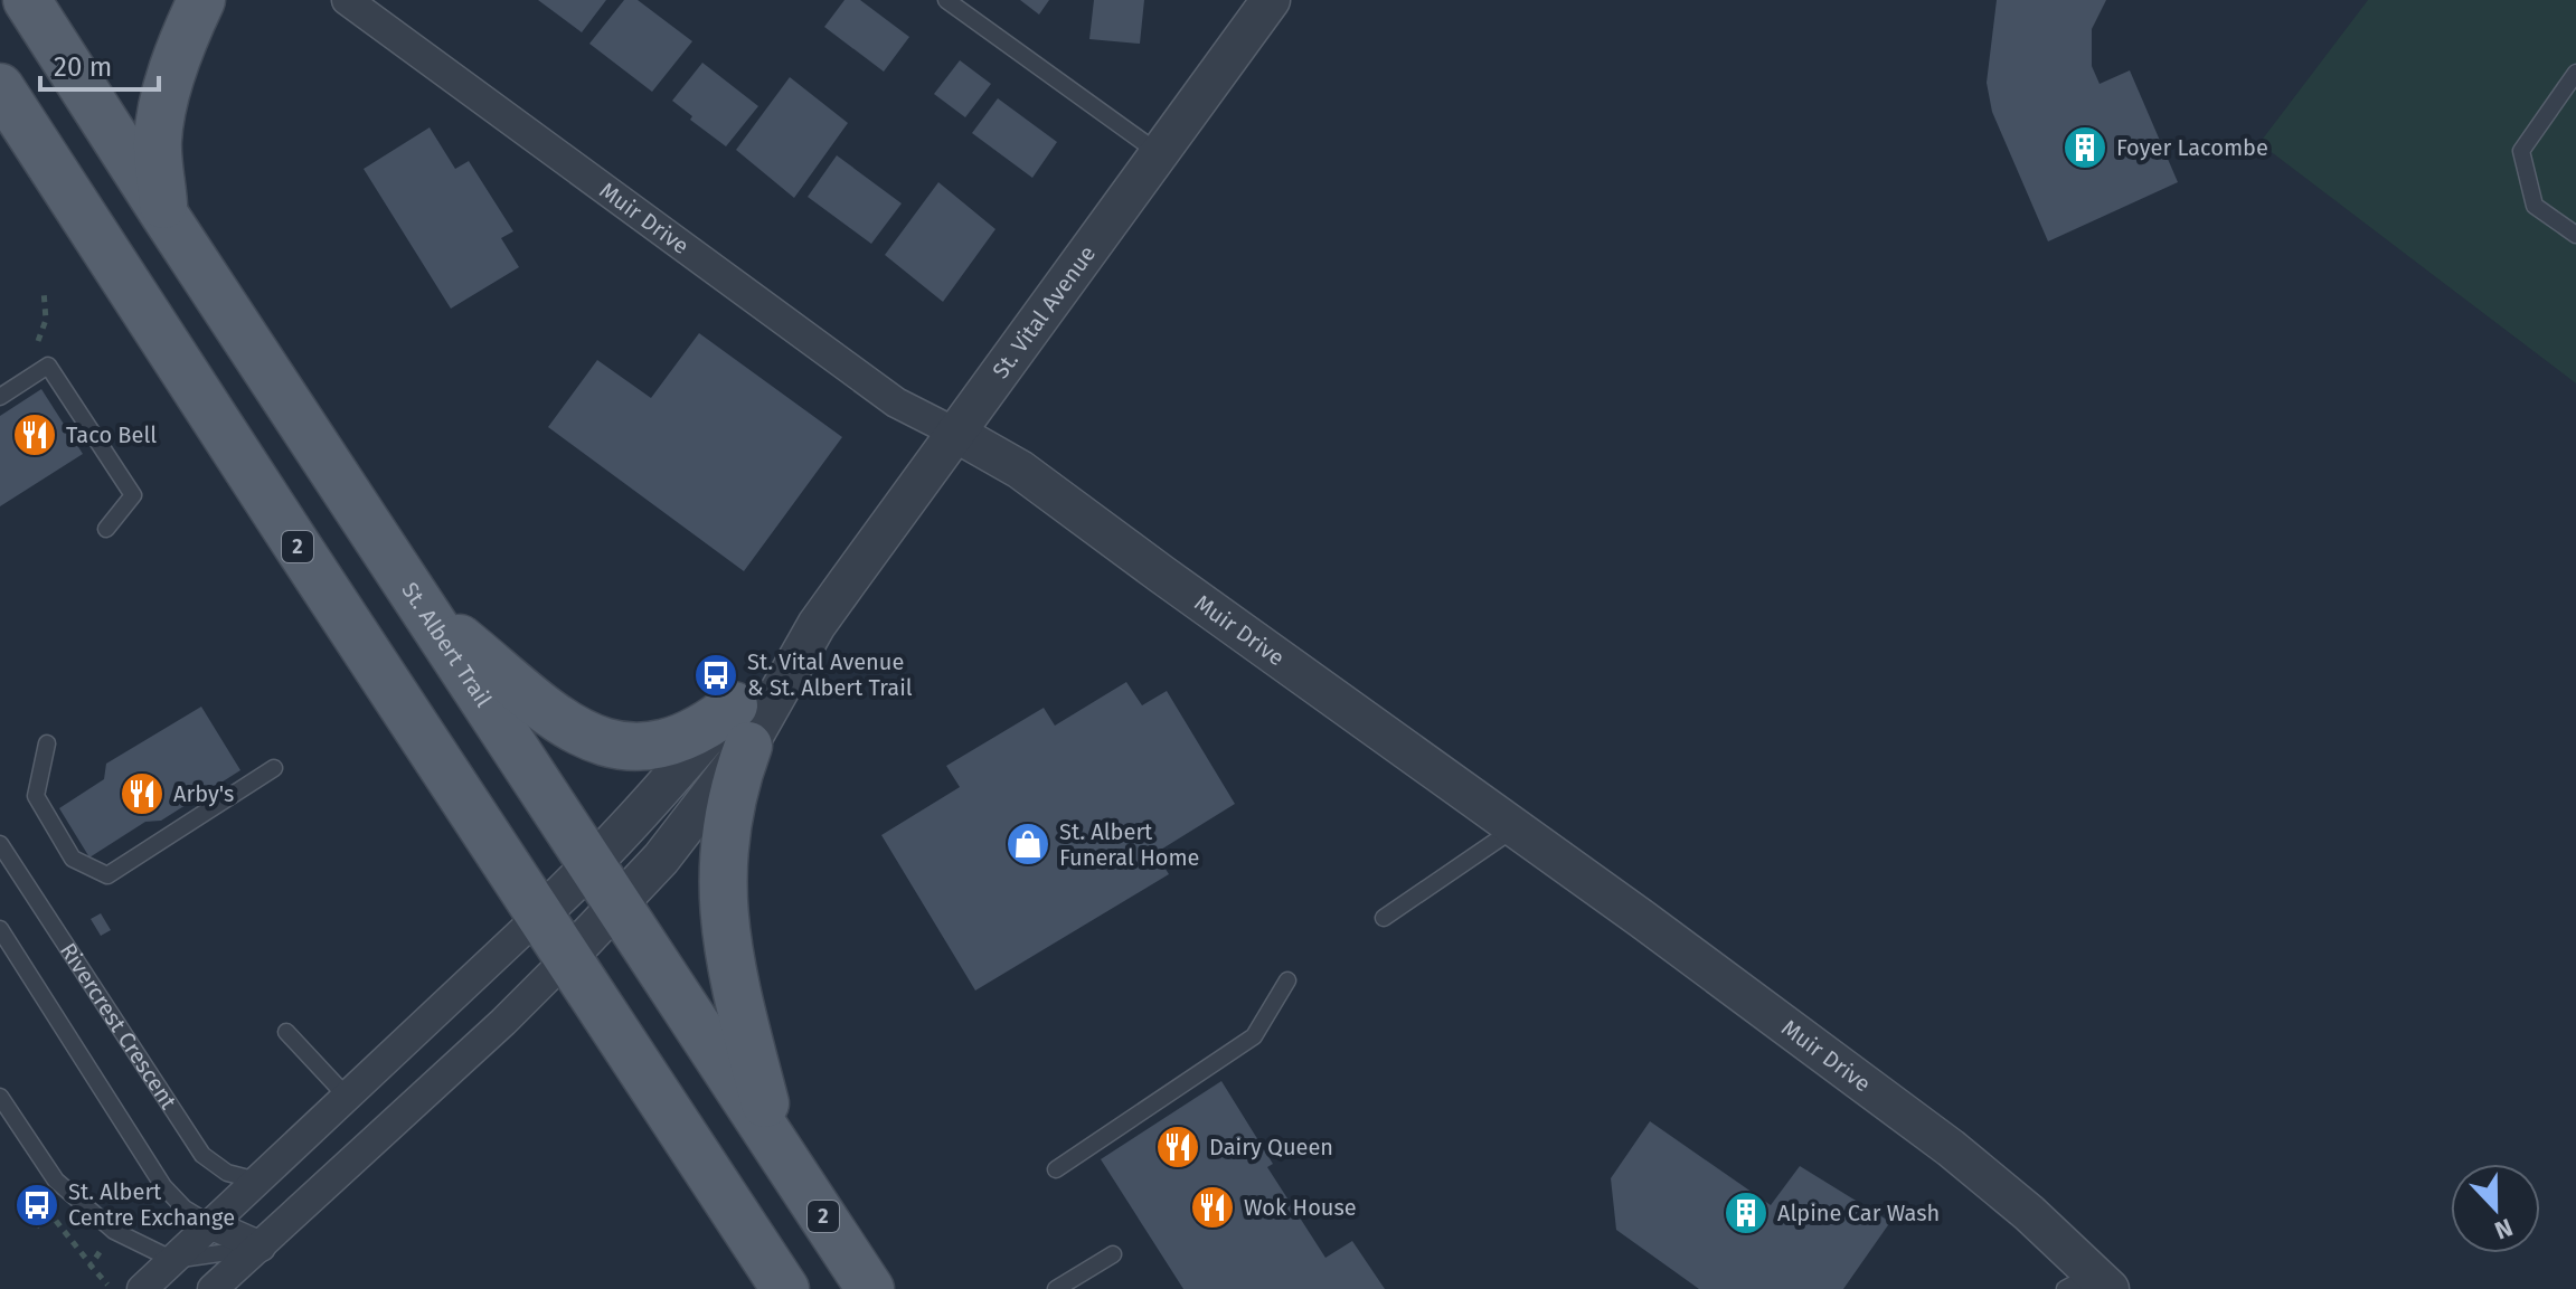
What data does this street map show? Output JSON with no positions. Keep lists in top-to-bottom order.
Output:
{
  "streets": {
    "main road": ["2", "St. Albert Trail"],
    "street": ["Muir Drive", "St. Vital Avenue"],
    "lane": ["Rivercrest Crescent"]
  },
  "crossings": [
    ["Muir Drive", "St. Vital Avenue"],
    ["St. Vital Avenue", "2"],
    ["St. Vital Avenue", "St. Albert Trail"]
  ],
  "places": {
    "building": ["Foyer Lacombe", "Alpine Car Wash"],
    "restaurant": [
      "Taco Bell",
      "Arby's",
      "Dairy Queen",
      "Wok House"
    ],
    "bus stop": ["St. Vital Avenue & St. Albert Trail", "St. Albert Centre Exchange"],
    "shop": ["St. Albert Funeral Home"]
  },
  "scale_bar": "20 m",
  "north": "bottom"
}
